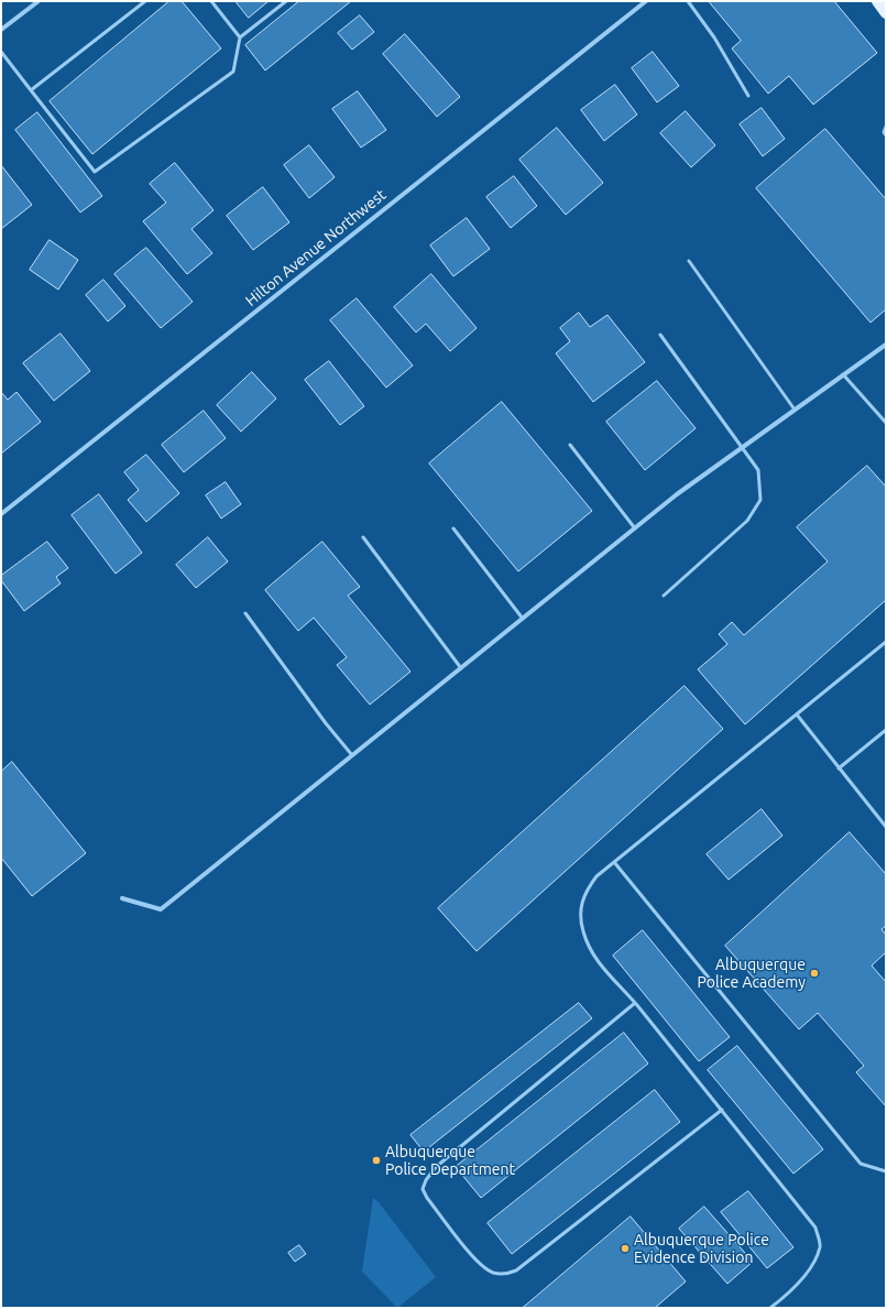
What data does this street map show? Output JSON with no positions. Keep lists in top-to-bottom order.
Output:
{
  "streets": {
    "street": ["Hilton Avenue Northwest"]
  },
  "places": ["Albuquerque Police Academy", "Albuquerque Police Department", "Albuquerque Police Evidence Division"]
}
